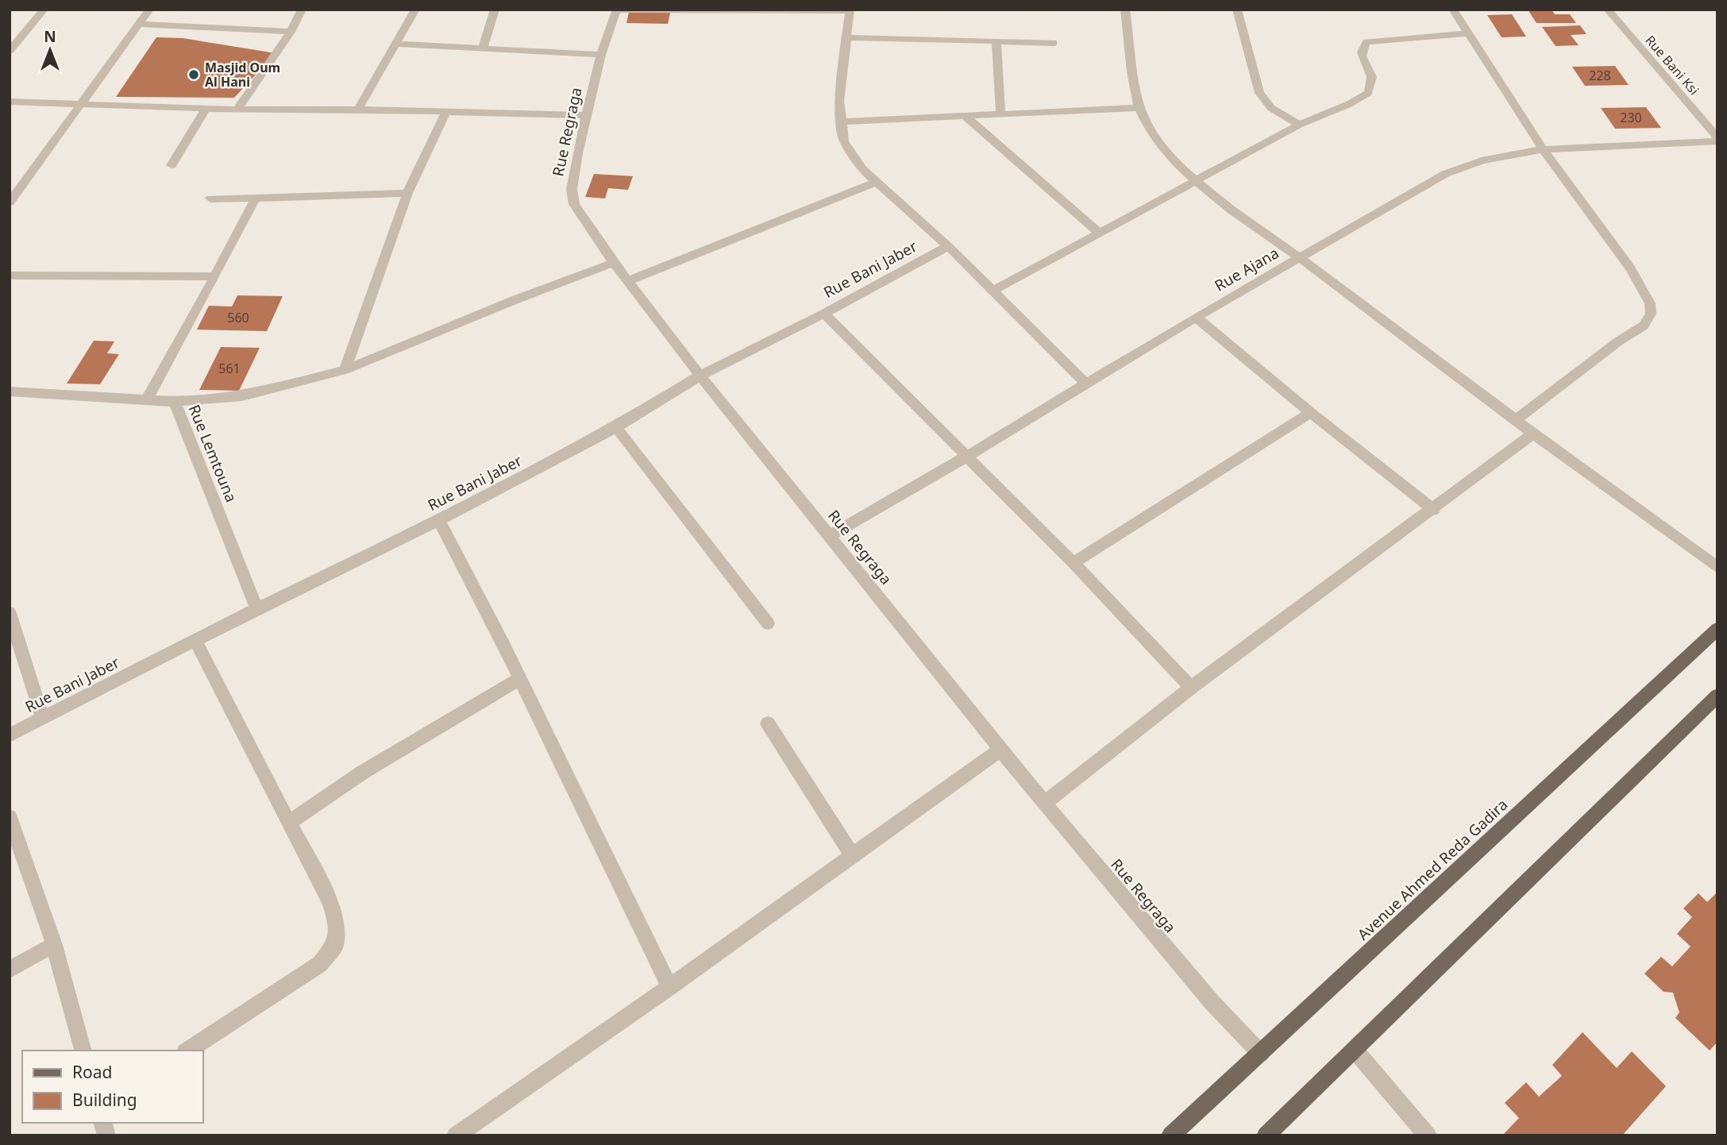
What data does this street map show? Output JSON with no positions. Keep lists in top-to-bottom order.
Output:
{
  "streets": {
    "main road": ["Avenue Ahmed Reda Gadira"],
    "street": [
      "Rue Bani Ksi",
      "Rue Regraga",
      "Rue Bani Jaber",
      "Rue Ajana",
      "Rue Lemtouna"
    ]
  },
  "crossings": [
    ["Rue Bani Ksi", "Rue Ajana"],
    ["Rue Regraga", "Rue Bani Jaber"],
    ["Rue Regraga", "Rue Ajana"],
    ["Rue Regraga", "Avenue Ahmed Reda Gadira"],
    ["Rue Bani Jaber", "Rue Lemtouna"]
  ],
  "places": ["Masjid Oum Al Hani"],
  "house_numbers": [
    "228",
    "230",
    "560",
    "561"
  ],
  "legend": ["Road", "Building"],
  "north": "top"
}
